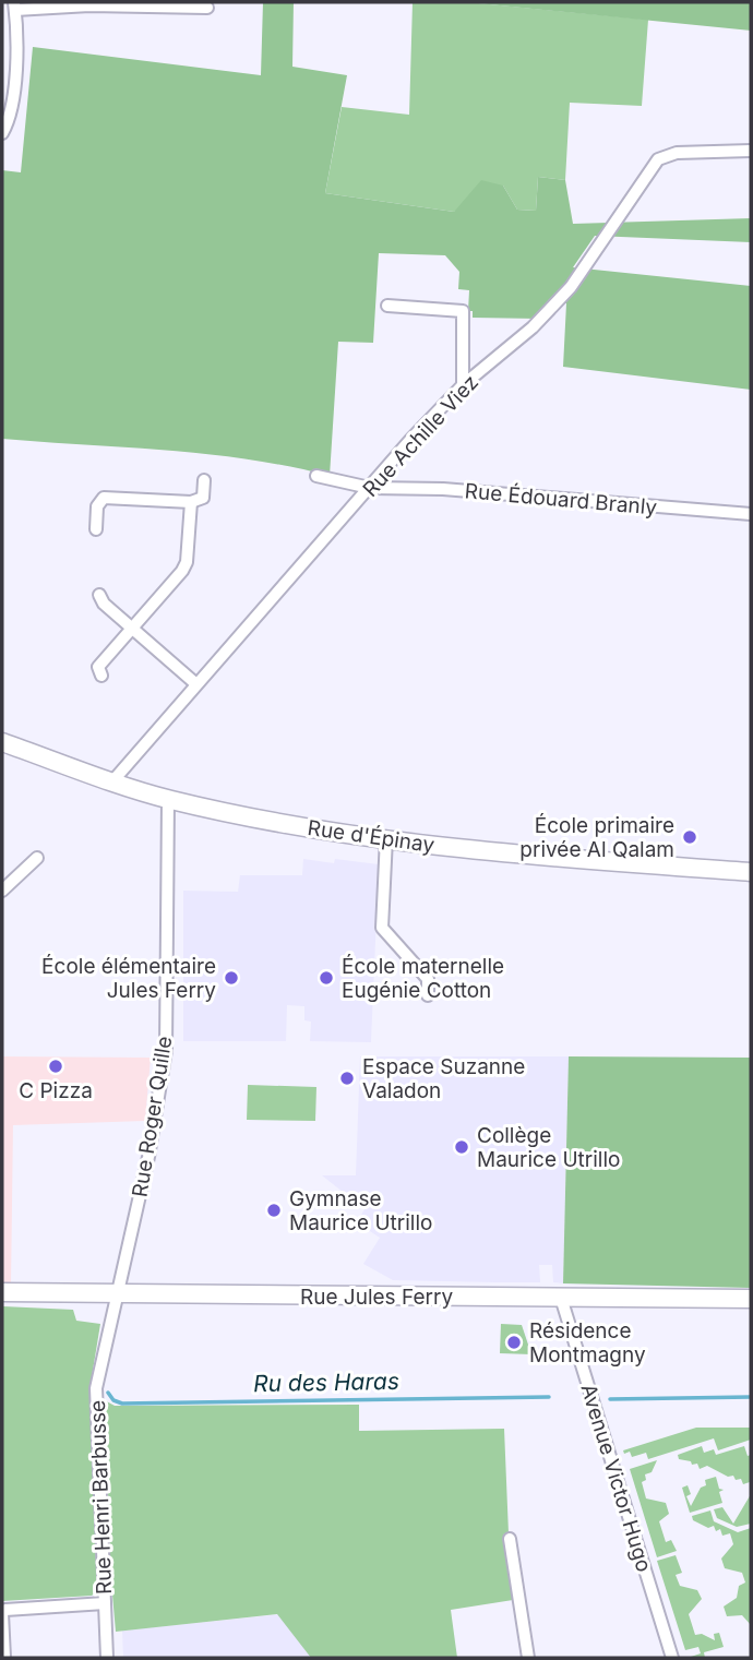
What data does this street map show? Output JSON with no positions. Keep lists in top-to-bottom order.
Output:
{
  "streets": {
    "main road": ["Rue d'Épinay", "Rue Jules Ferry"],
    "street": [
      "Rue Achille Viez",
      "Rue Édouard Branly",
      "Rue Roger Quille",
      "Avenue Victor Hugo",
      "Rue Henri Barbusse"
    ]
  },
  "crossings": [
    ["Rue Achille Viez", "Rue Édouard Branly"],
    ["Rue Achille Viez", "Rue d'Épinay"],
    ["Rue d'Épinay", "Rue Roger Quille"],
    ["Rue Roger Quille", "Rue Jules Ferry"],
    ["Rue Roger Quille", "Rue Henri Barbusse"],
    ["Rue Jules Ferry", "Avenue Victor Hugo"],
    ["Rue Jules Ferry", "Rue Henri Barbusse"]
  ],
  "water": ["Ru des Haras"],
  "places": [
    "École primaire privée Al Qalam",
    "École élémentaire Jules Ferry",
    "École maternelle Eugénie Cotton",
    "C Pizza",
    "Espace Suzanne Valadon",
    "Collège Maurice Utrillo",
    "Gymnase Maurice Utrillo",
    "Résidence Montmagny"
  ]
}
